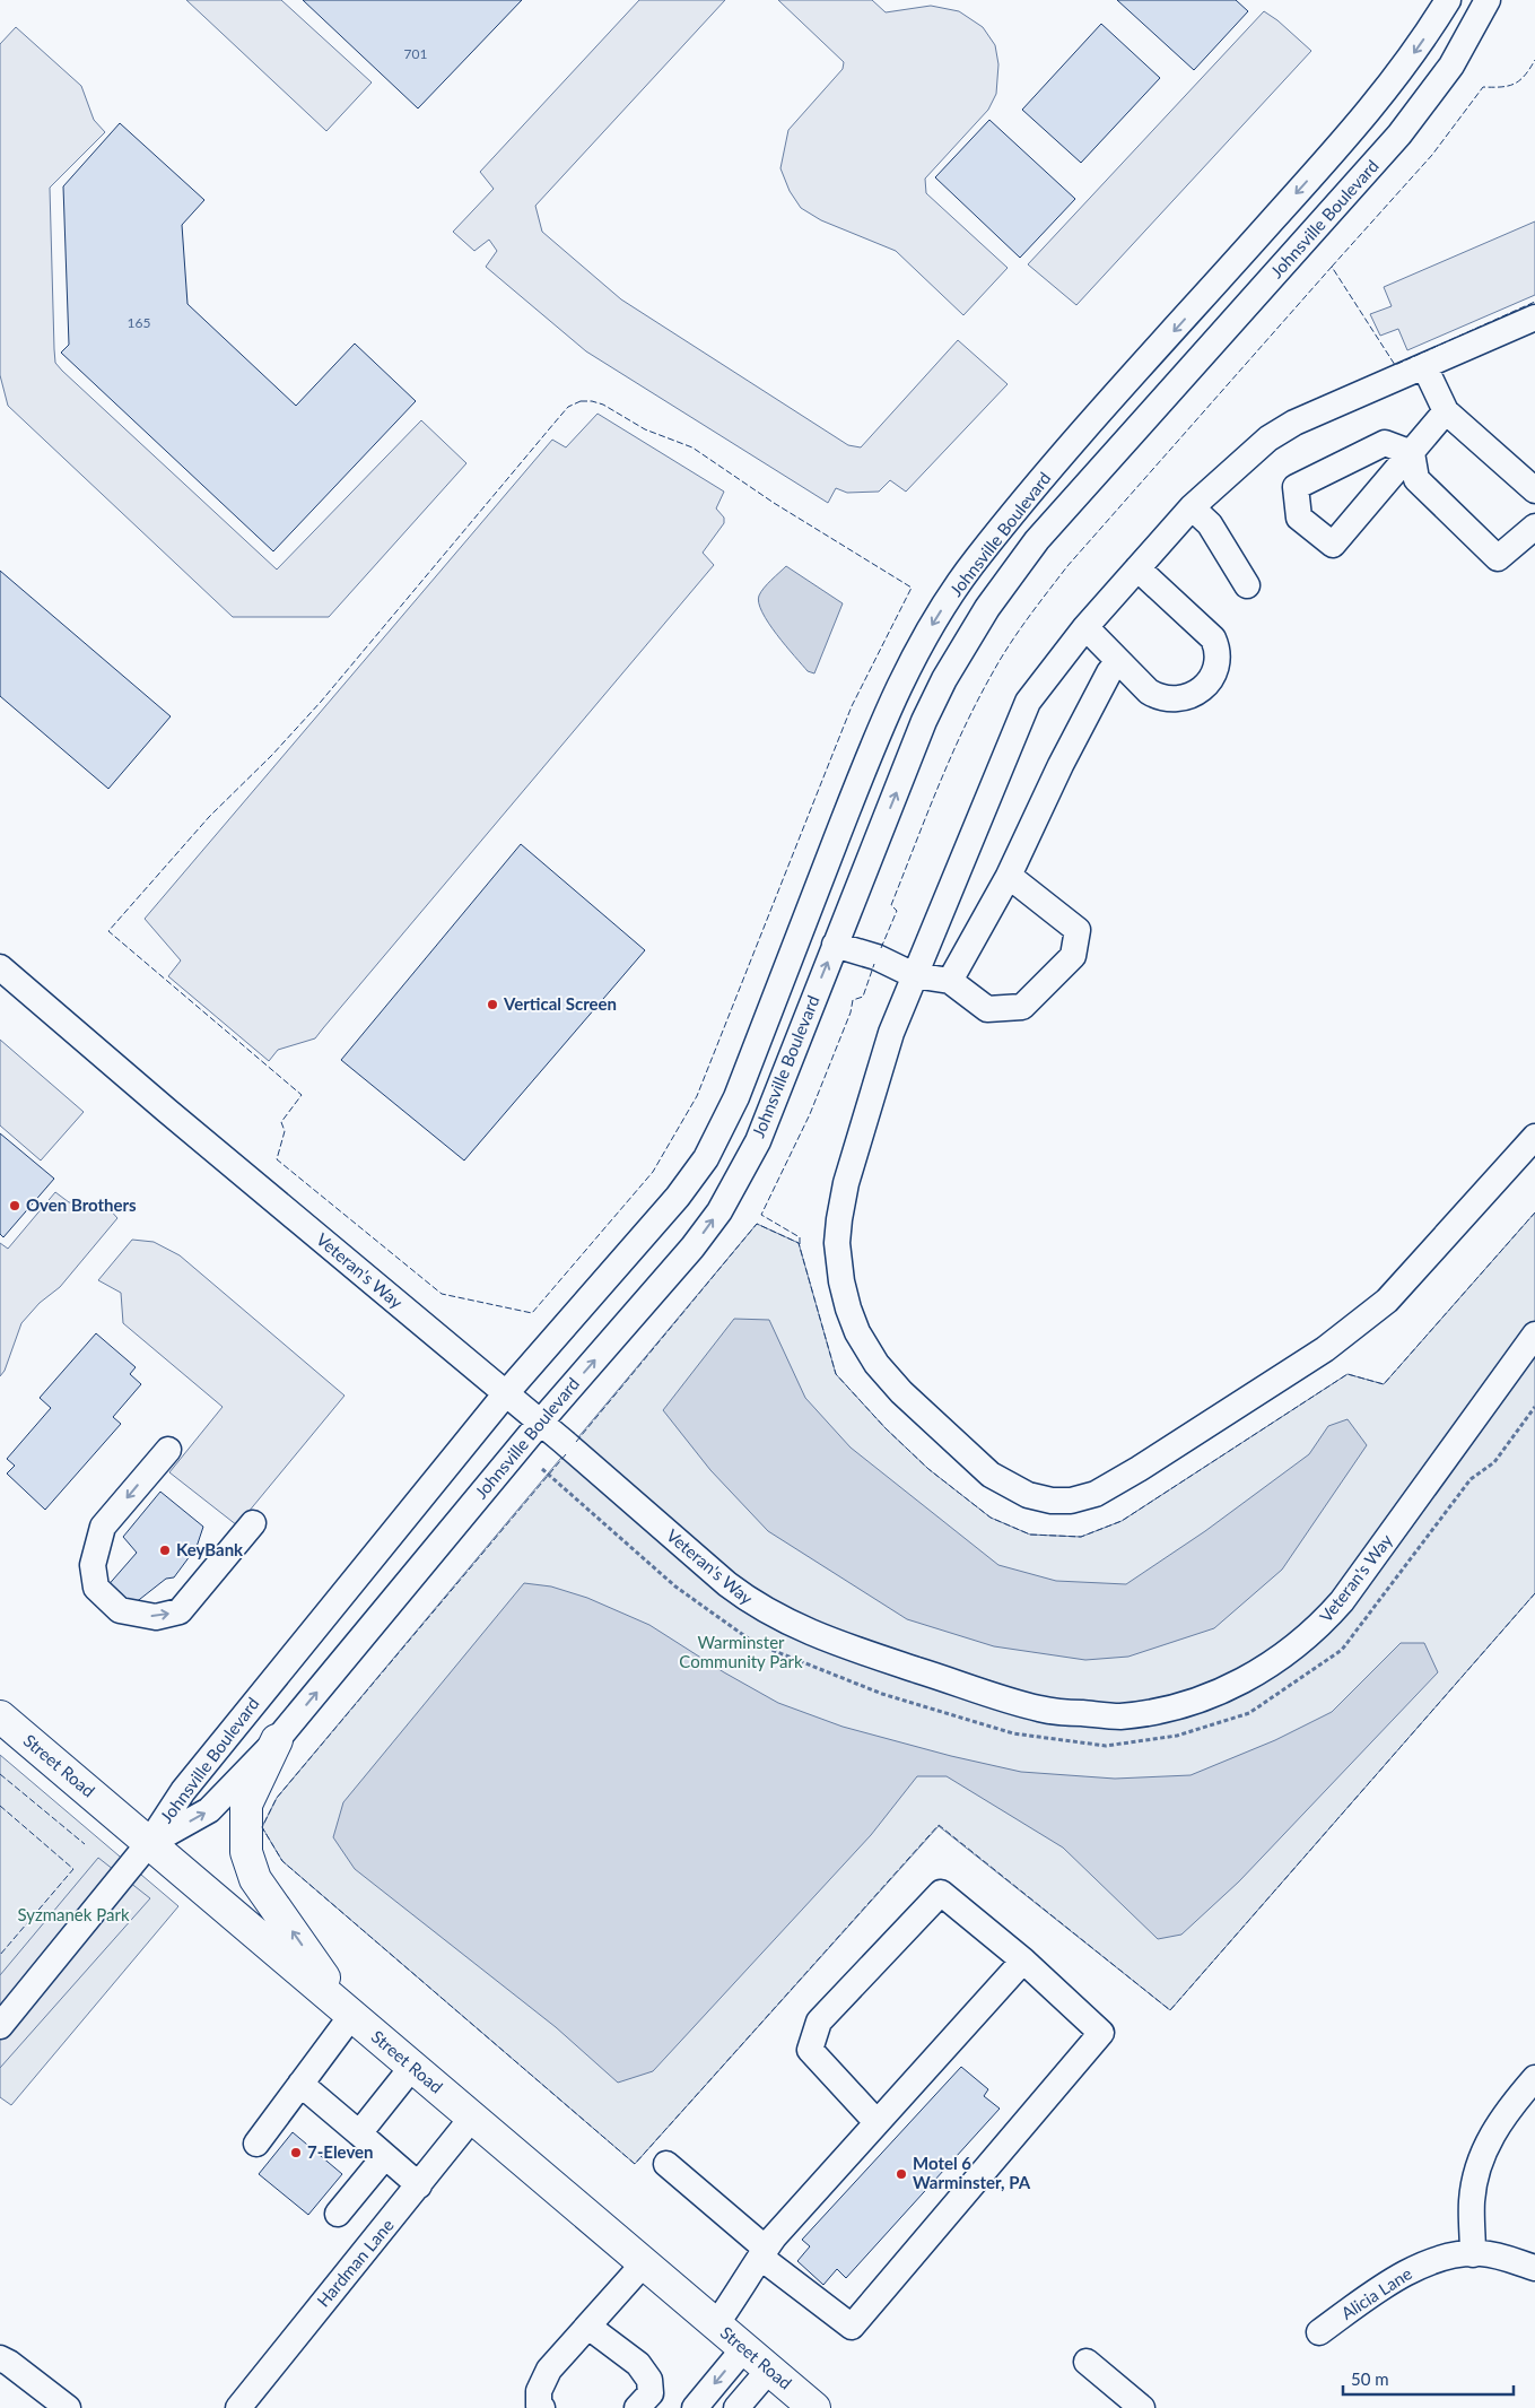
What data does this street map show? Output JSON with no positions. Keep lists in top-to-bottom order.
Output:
{
  "streets": {
    "main road": ["Street Road"],
    "street": [
      "Johnsville Boulevard",
      "Veteran's Way",
      "Hardman Lane",
      "Alicia Lane"
    ]
  },
  "crossings": [
    ["Johnsville Boulevard", "Veteran's Way"],
    ["Johnsville Boulevard", "Street Road"],
    ["Street Road", "Hardman Lane"]
  ],
  "parks": ["Warminster Community Park", "Syzmanek Park"],
  "places": [
    "Vertical Screen",
    "Oven Brothers",
    "KeyBank",
    "7-Eleven",
    "Motel 6 Warminster, PA"
  ],
  "house_numbers": ["701", "165"],
  "scale_bar": "50 m"
}
